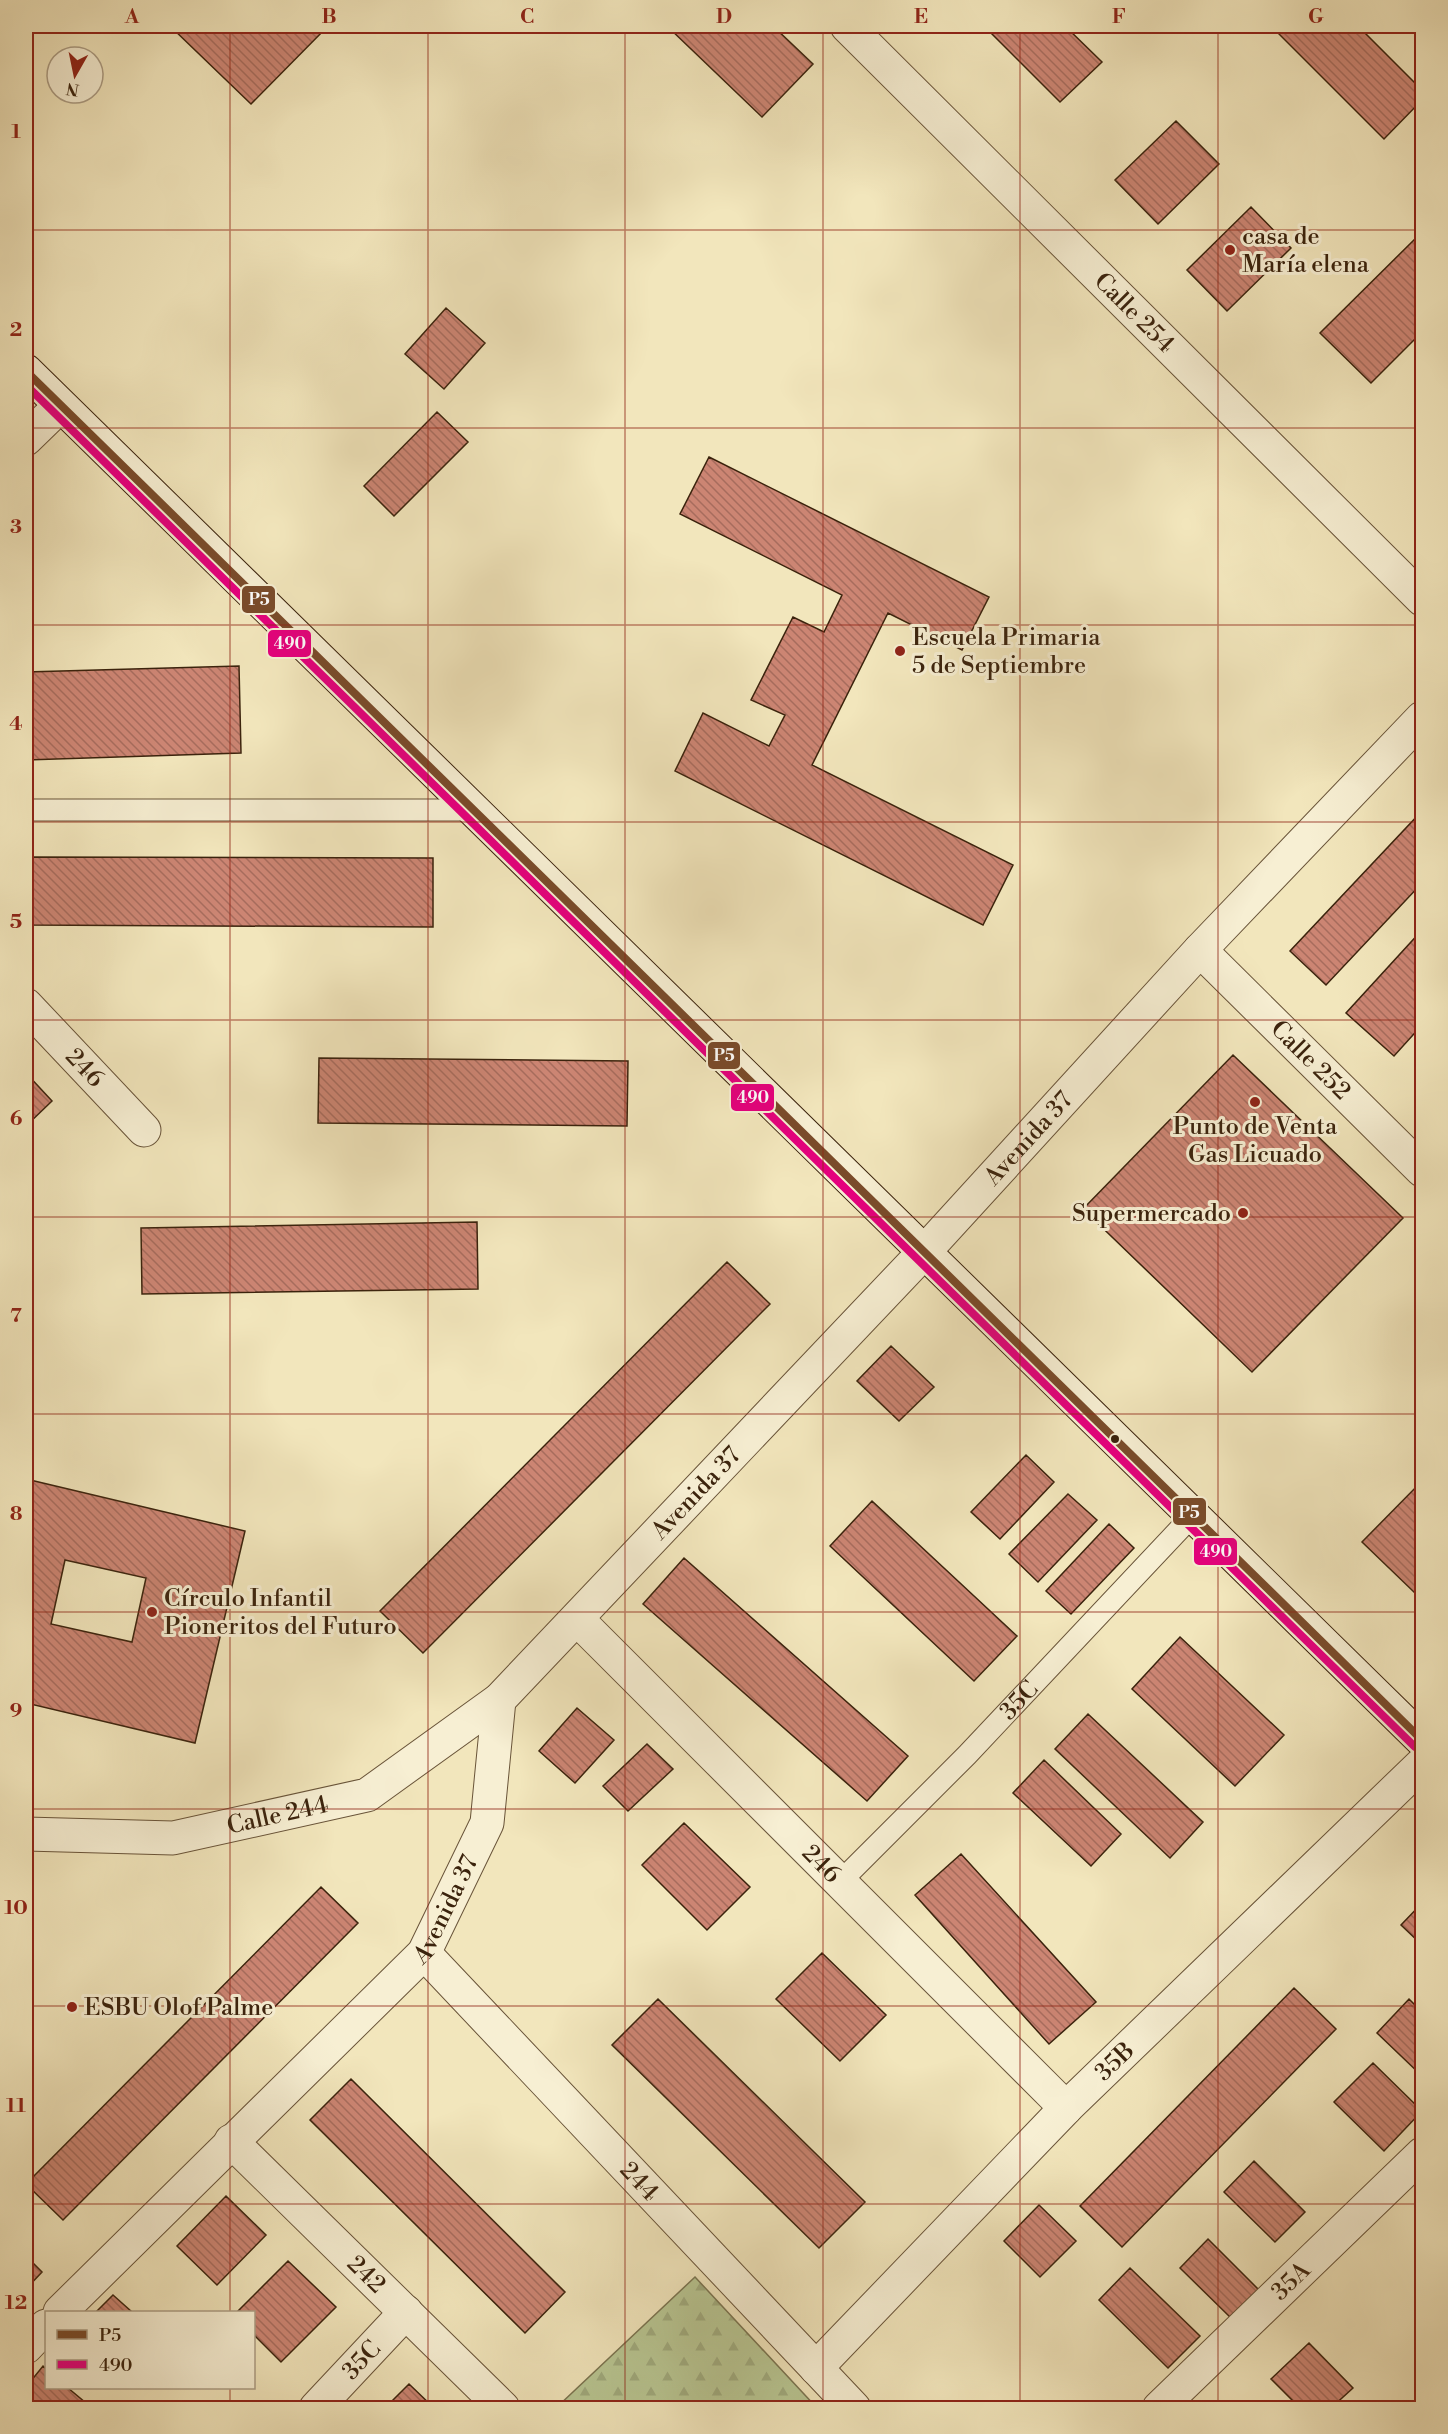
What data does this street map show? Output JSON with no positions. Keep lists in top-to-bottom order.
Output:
{
  "streets": {
    "street": [
      "Calle 254",
      "Calle 252",
      "246",
      "Avenida 37",
      "35C",
      "Calle 244",
      "35B",
      "244",
      "242",
      "35A"
    ]
  },
  "crossings": [
    ["Calle 252", "Avenida 37"],
    ["246", "Avenida 37"],
    ["246", "35C"],
    ["246", "35B"],
    ["Avenida 37", "Calle 244"],
    ["Avenida 37", "244"],
    ["Avenida 37", "242"],
    ["35C", "242"],
    ["35B", "244"]
  ],
  "places": [
    "casa de María elena",
    "Escuela Primaria 5 de Septiembre",
    "Punto de Venta Gas Licuado",
    "Supermercado",
    "Círculo Infantil Pioneritos del Futuro",
    "ESBU Olof Palme"
  ],
  "lines": ["transit line P5", "transit line 490"],
  "legend": ["P5", "490"],
  "north": "bottom",
  "grid": {
    "columns": [
      "A",
      "B",
      "C",
      "D",
      "E",
      "F",
      "G"
    ],
    "rows": [
      "1",
      "2",
      "3",
      "4",
      "5",
      "6",
      "7",
      "8",
      "9",
      "10",
      "11",
      "12"
    ]
  }
}
